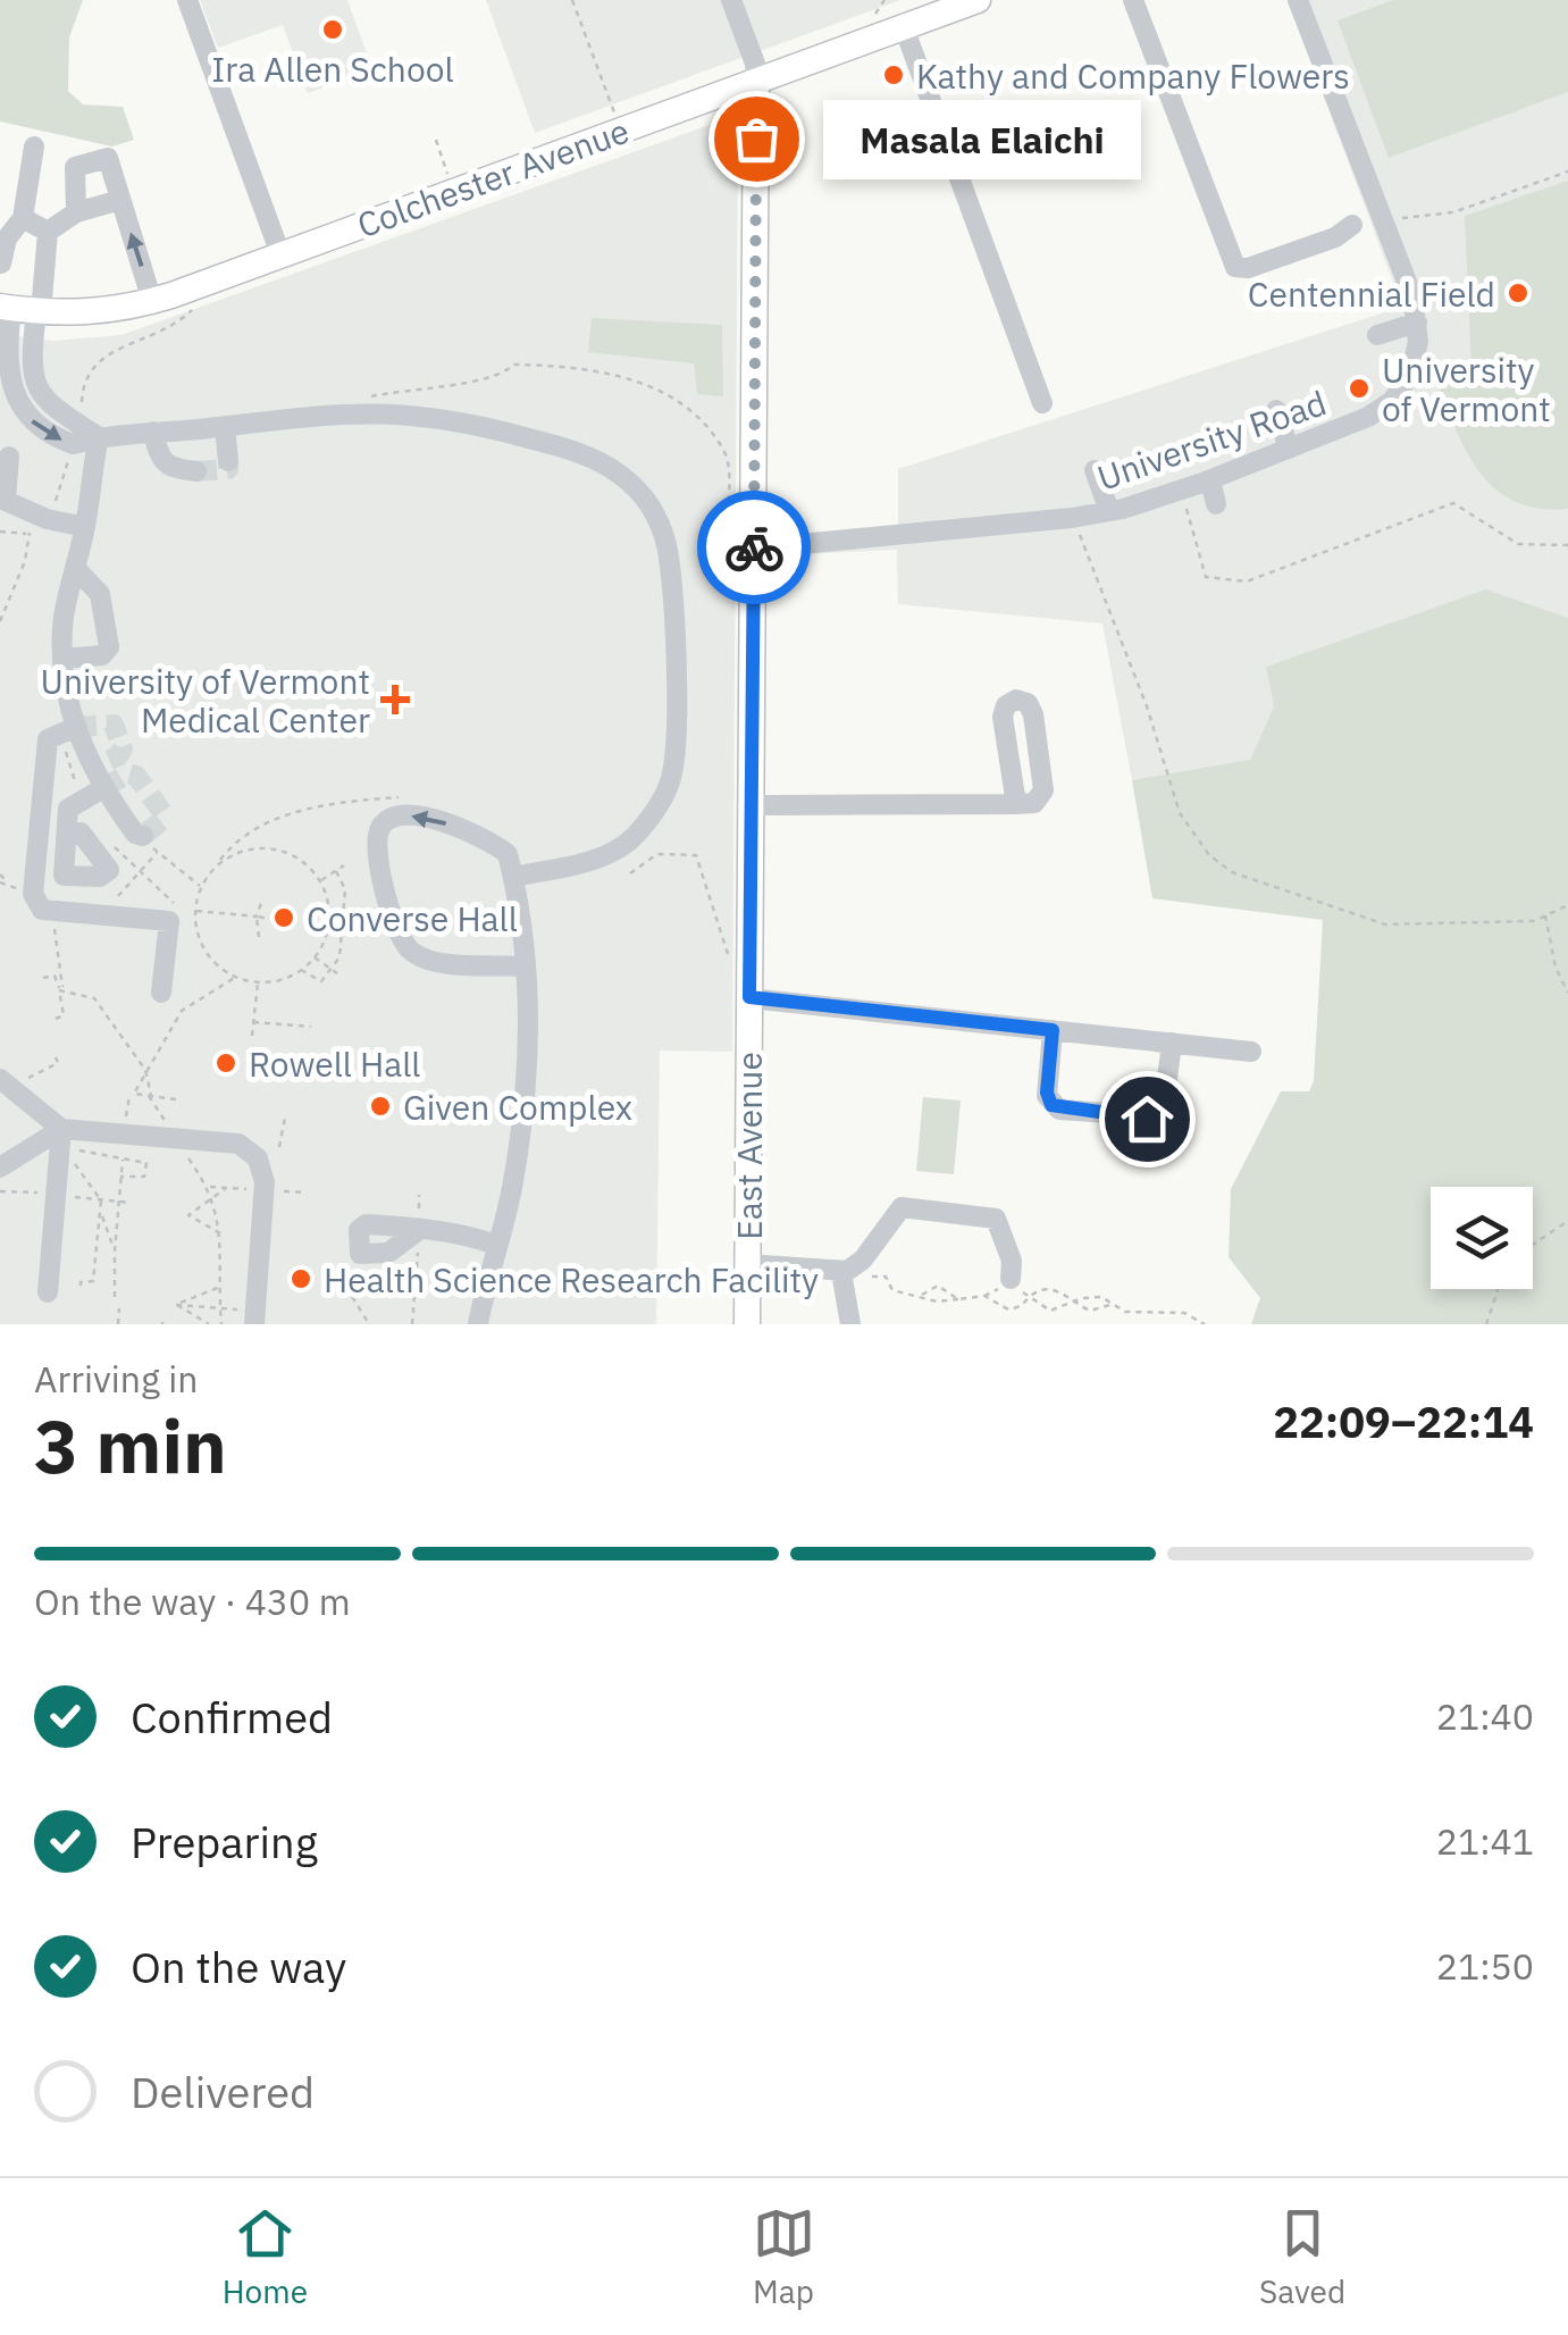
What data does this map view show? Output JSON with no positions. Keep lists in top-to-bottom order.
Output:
{
  "streets": {
    "main road": ["Colchester Avenue", "East Avenue"],
    "street": ["University Road"]
  },
  "crossings": [
    ["Colchester Avenue", "East Avenue"],
    ["University Road", "East Avenue"]
  ],
  "places": {
    "other": [
      "Ira Allen School",
      "Kathy and Company Flowers",
      "Masala Elaichi",
      "Centennial Field",
      "University of Vermont",
      "Converse Hall",
      "Rowell Hall",
      "Given Complex",
      "Health Science Research Facility"
    ],
    "health": ["University of Vermont Medical Center"]
  },
  "page": {
    "bubble": "Masala Elaichi",
    "heading": ["3 min", "Arriving in", "22:09–22:14"],
    "bar": "On the way · 430 m",
    "list": [
      ["Confirmed", "21:40"],
      ["Preparing", "21:41"],
      ["On the way", "21:50"],
      "Delivered"
    ],
    "tabs": ["Home", "Map", "Saved"]
  }
}
